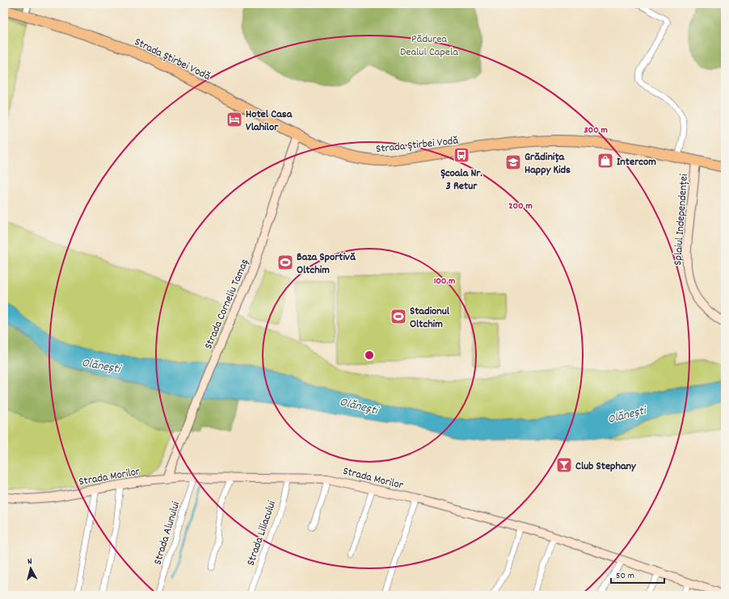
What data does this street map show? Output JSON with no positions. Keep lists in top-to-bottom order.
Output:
{
  "streets": {
    "main road": ["Strada Știrbei Vodă"],
    "street": [
      "Splaiul Independenței",
      "Strada Corneliu Tamaș",
      "Strada Morilor",
      "Strada Alunului",
      "Strada Liliacului"
    ]
  },
  "crossings": [
    ["Strada Știrbei Vodă", "Splaiul Independenței"],
    ["Strada Știrbei Vodă", "Strada Corneliu Tamaș"],
    ["Strada Corneliu Tamaș", "Strada Morilor"],
    ["Strada Morilor", "Strada Alunului"],
    ["Strada Morilor", "Strada Liliacului"]
  ],
  "water": ["Olănești"],
  "parks": ["Pădurea Dealul Capela"],
  "places": {
    "hotel": ["Hotel Casa Vlahilor"],
    "bus stop": ["Școala Nr. 3 Retur"],
    "shop": ["Intercom"],
    "school or university": ["Grădinița Happy Kids"],
    "sports": ["Baza Sportivă Oltchim", "Stadionul Oltchim"],
    "bar": ["Club Stephany"]
  },
  "scale_bar": "50 m",
  "north": "top",
  "rings": ["300 m", "200 m", "100 m"]
}
